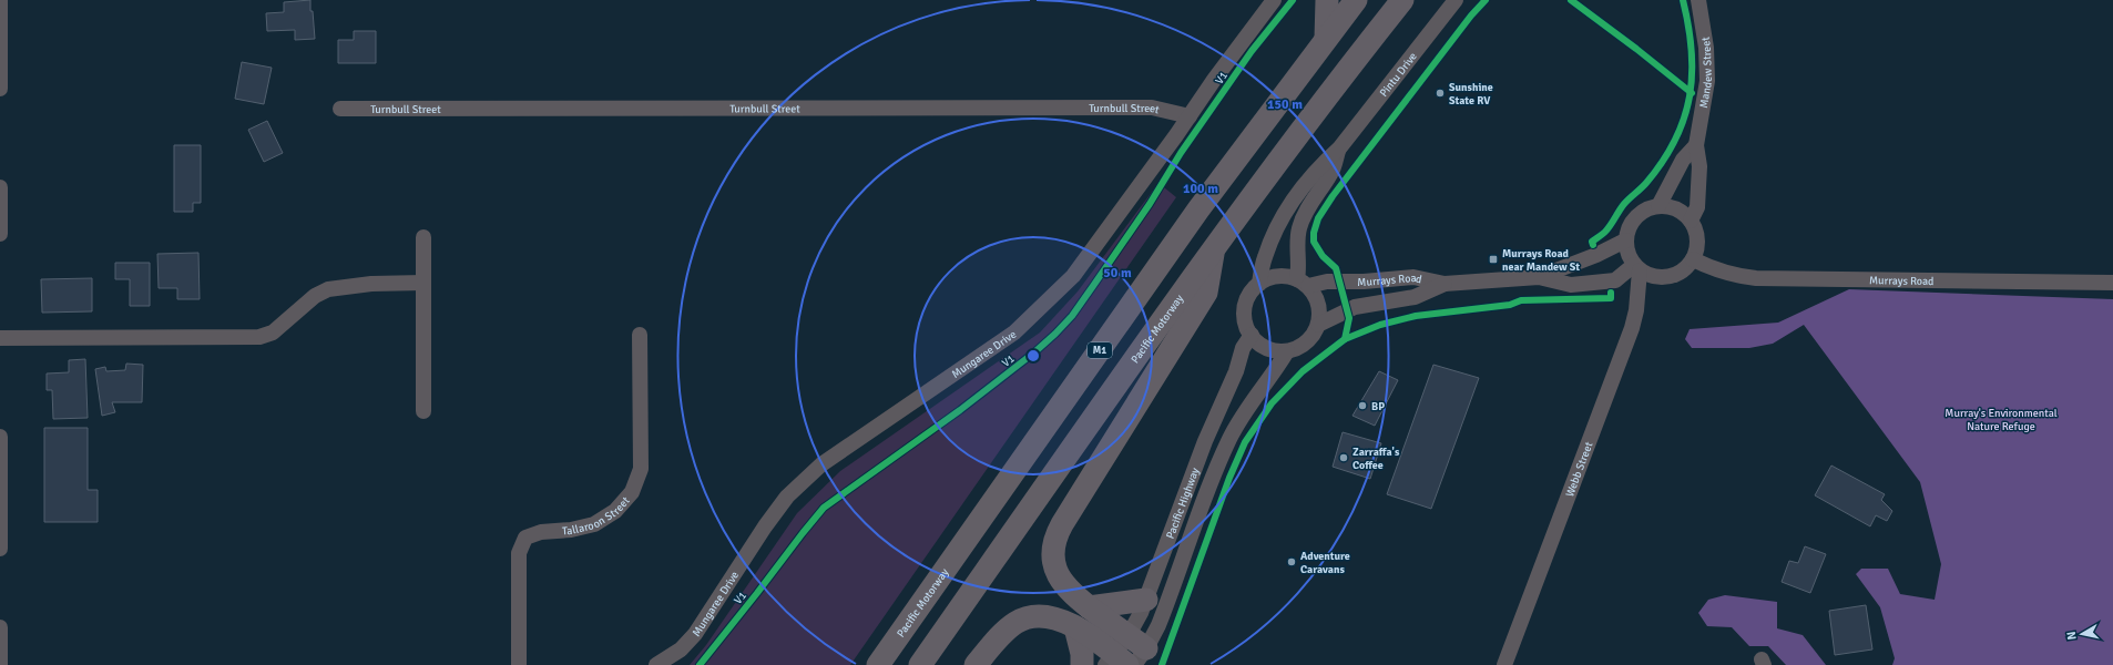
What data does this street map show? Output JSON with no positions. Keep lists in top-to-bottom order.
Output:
{
  "streets": {
    "highway": ["Pacific Motorway", "M1"],
    "street": [
      "Mandew Street",
      "Pintu Drive",
      "Turnbull Street",
      "Murrays Road",
      "Mungaree Drive",
      "Webb Street",
      "Pacific Highway",
      "Tallaroon Street"
    ],
    "cycle path": ["V1"]
  },
  "crossings": [
    ["Mandew Street", "Murrays Road"],
    ["Mandew Street", "Webb Street"],
    ["Pintu Drive", "Murrays Road"],
    ["Pintu Drive", "Pacific Highway"],
    ["Turnbull Street", "Mungaree Drive"],
    ["Murrays Road", "Webb Street"],
    ["Murrays Road", "Pacific Highway"]
  ],
  "parks": ["Murray's Environmental Nature Refuge"],
  "places": {
    "other": [
      "Sunshine State RV",
      "BP",
      "Zarraffa's Coffee",
      "Adventure Caravans"
    ],
    "transit": ["Murrays Road near Mandew St"]
  },
  "north": "left",
  "rings": ["150 m", "100 m", "50 m"]
}
